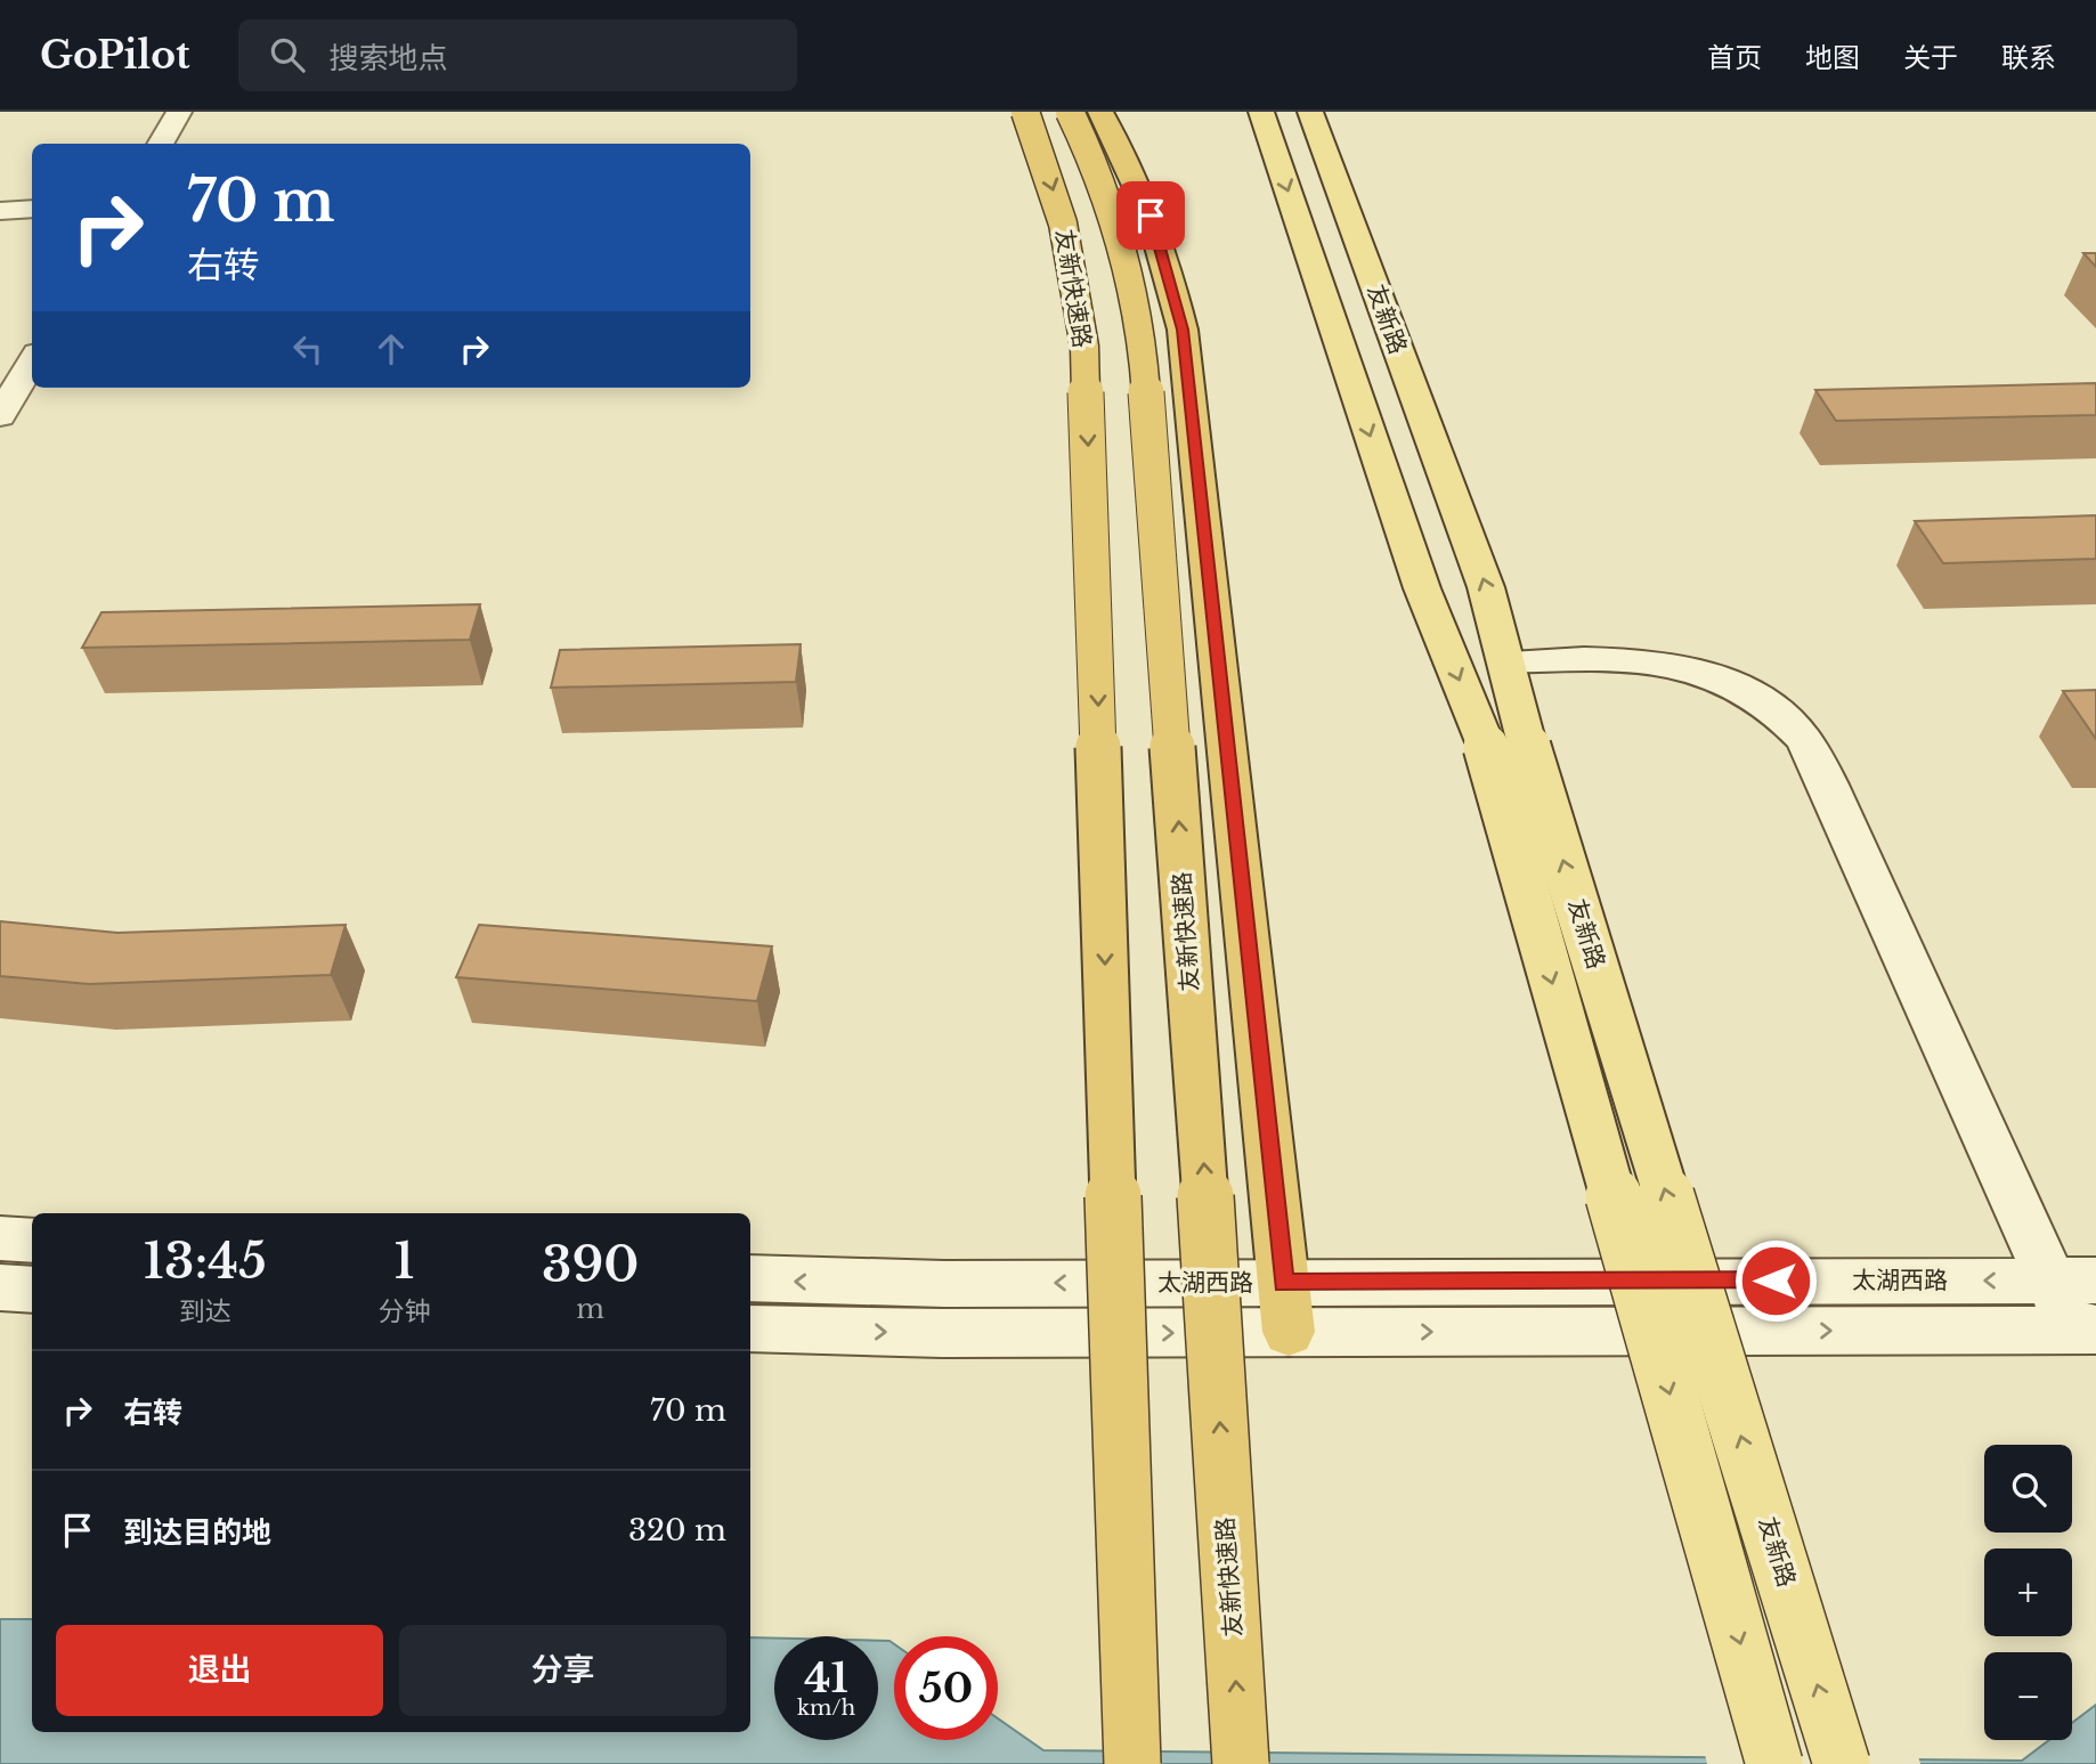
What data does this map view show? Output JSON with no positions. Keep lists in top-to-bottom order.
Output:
{
  "streets": {
    "highway": ["友新快速路"],
    "main road": ["友新路", "太湖西路"]
  },
  "page": {
    "header": "GoPilot",
    "search": "搜索地点",
    "nav": [
      "首页",
      "地图",
      "关于",
      "联系"
    ],
    "turn": ["70 m", "右转"],
    "eta": [
      "13:45",
      "到达",
      "1",
      "分钟",
      "390",
      "m"
    ],
    "list": [
      {
        "name": "右转",
        "value": "70 m"
      },
      {
        "name": "到达目的地",
        "value": "320 m"
      }
    ],
    "map_buttons": ["+", "−"],
    "buttons": ["退出", "分享"],
    "speed": "41 km/h",
    "limit": "50"
  }
}
